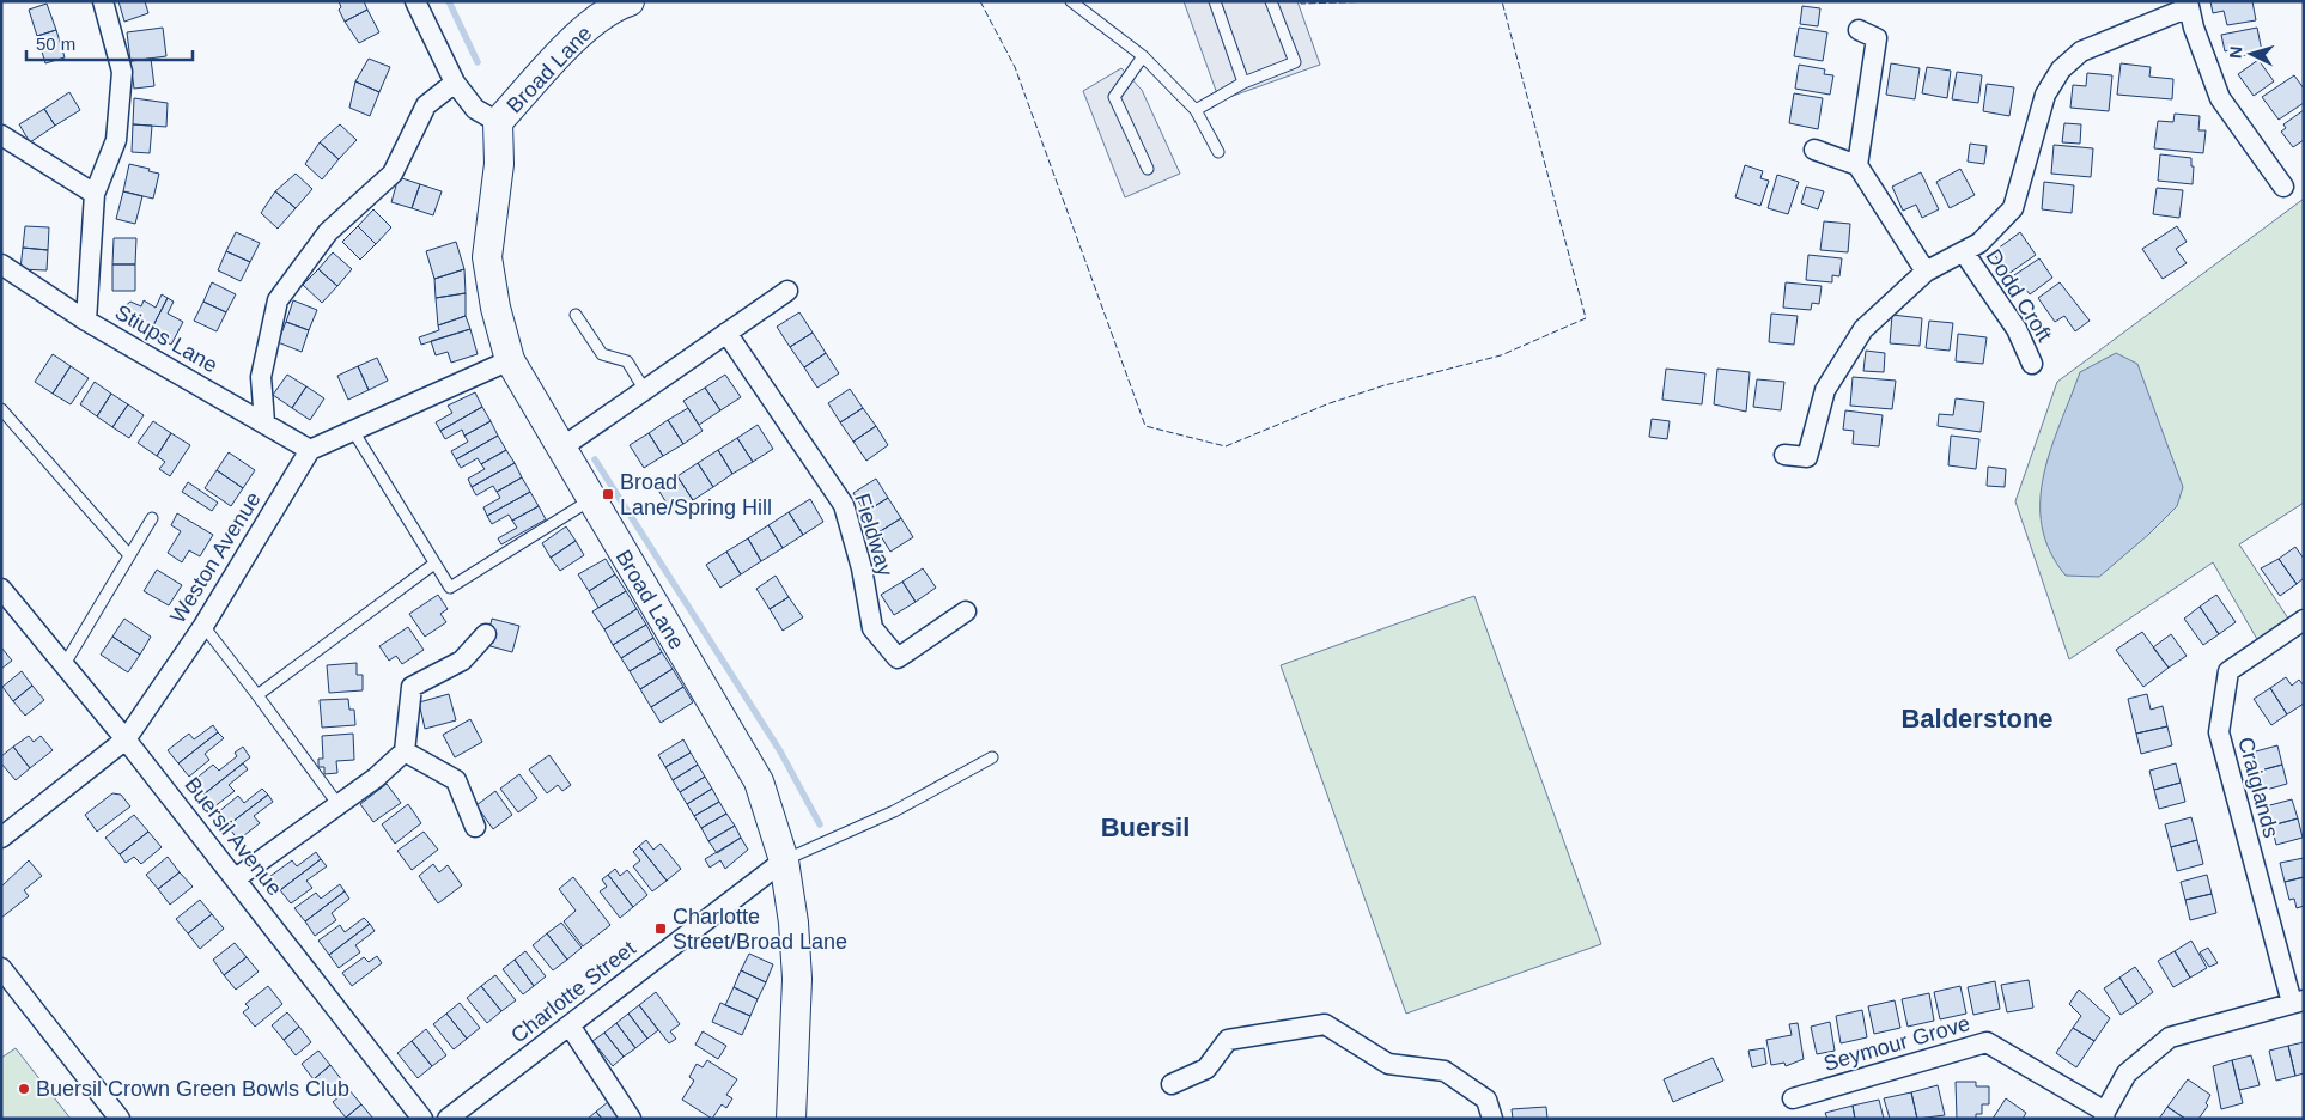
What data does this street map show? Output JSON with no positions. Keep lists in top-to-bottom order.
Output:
{
  "streets": {
    "main road": ["Broad Lane"],
    "street": [
      "Dodd Croft",
      "Stiups Lane",
      "Fieldway",
      "Weston Avenue",
      "Craiglands",
      "Buersil Avenue",
      "Charlotte Street",
      "Seymour Grove"
    ]
  },
  "crossings": [
    ["Broad Lane", "Charlotte Street"],
    ["Stiups Lane", "Weston Avenue"],
    ["Weston Avenue", "Buersil Avenue"],
    ["Craiglands", "Seymour Grove"]
  ],
  "districts": ["Balderstone", "Buersil"],
  "places": {
    "transit": ["Broad Lane/Spring Hill", "Charlotte Street/Broad Lane"],
    "other": ["Buersil Crown Green Bowls Club"]
  },
  "scale_bar": "50 m",
  "north": "left"
}
